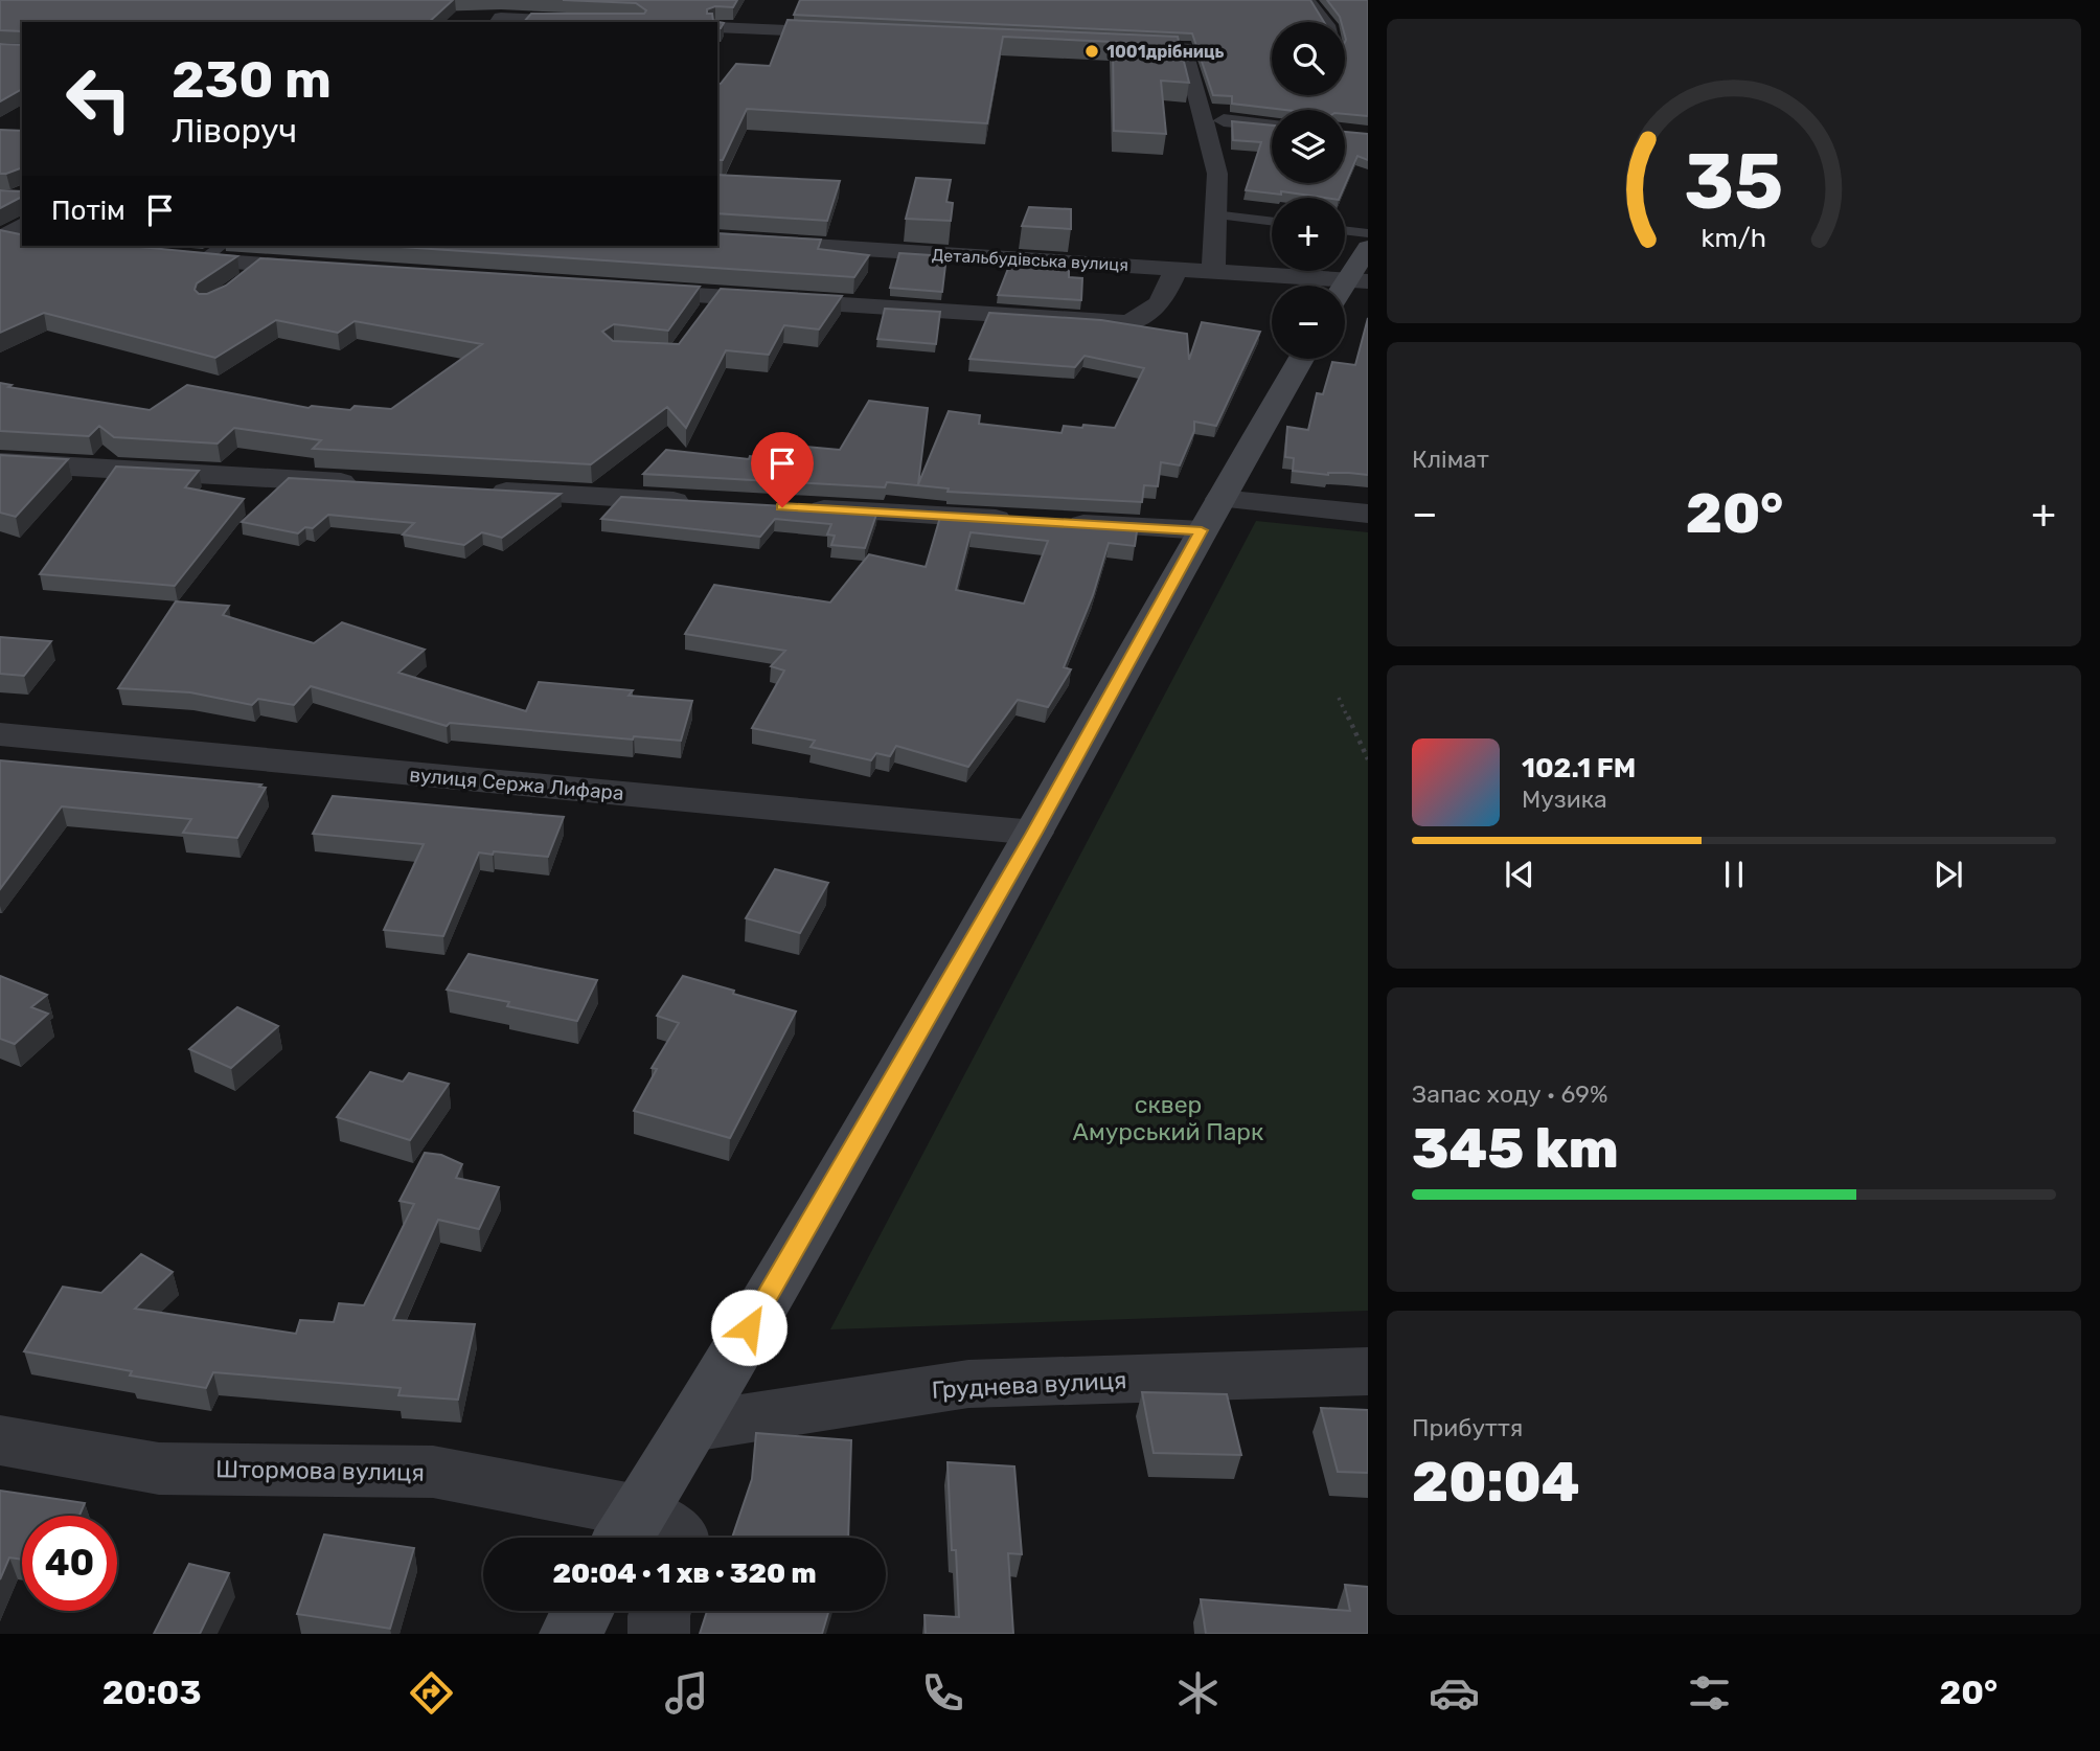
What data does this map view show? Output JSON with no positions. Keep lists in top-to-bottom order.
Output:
{
  "streets": {
    "street": [
      "Детальбудівська вулиця",
      "вулиця Сержа Лифара",
      "Груднева вулиця",
      "Штормова вулиця"
    ]
  },
  "parks": ["сквер Амурський Парк"],
  "places": ["1001дрібниць"],
  "page": {
    "map_buttons": ["+", "−"],
    "turn": ["230 m", "Ліворуч"],
    "then": "Потім",
    "tile": [
      "Клімат",
      ["Запас ходу · 69%", "345 km"],
      ["Прибуття", "20:04"]
    ],
    "heat": ["−", "20°", "+"],
    "song": ["102.1 FM", "Музика"],
    "limit": "40",
    "trip": "20:04 · 1 хв · 320 m",
    "tabs": ["20:03", "20°"],
    "gauge": ["35", "km/h"]
  }
}
